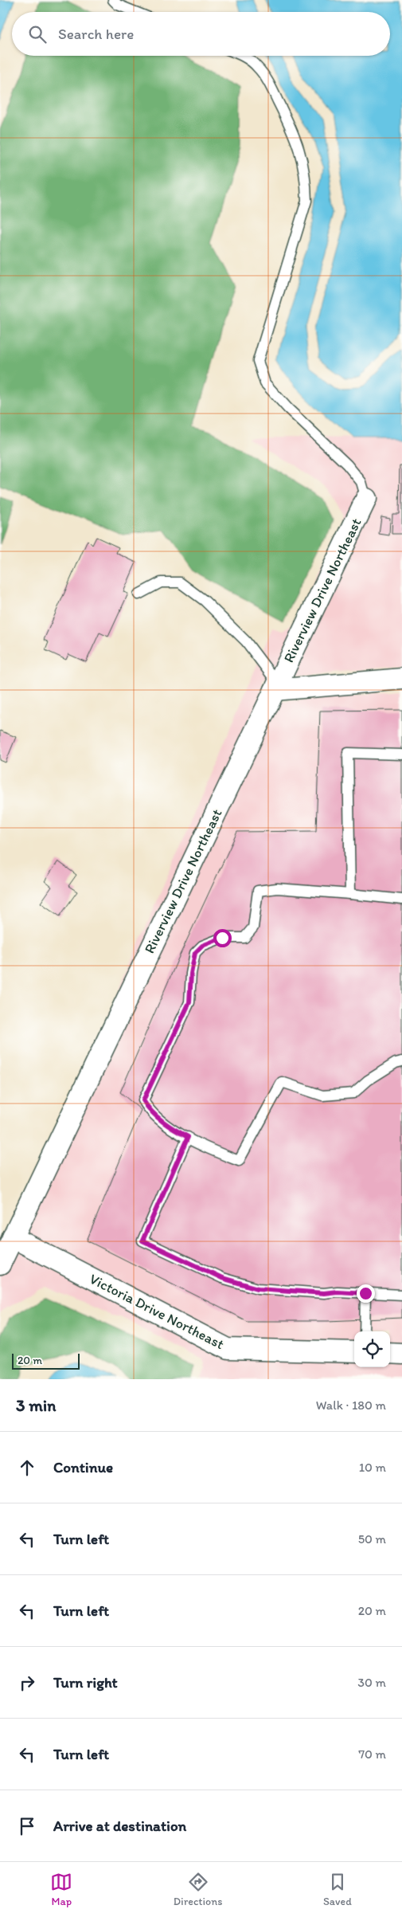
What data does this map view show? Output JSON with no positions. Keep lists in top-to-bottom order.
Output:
{
  "streets": {
    "street": ["Riverview Drive Northeast", "Victoria Drive Northeast"]
  },
  "crossings": [
    ["Riverview Drive Northeast", "Victoria Drive Northeast"]
  ],
  "scale_bar": "20 m",
  "page": {
    "search": "Search here",
    "scale": "20 m",
    "heading": ["3 min", "Walk · 180 m"],
    "list": [
      ["Continue", "10 m"],
      ["Turn left", "50 m"],
      ["Turn left", "20 m"],
      ["Turn right", "30 m"],
      ["Turn left", "70 m"],
      "Arrive at destination"
    ],
    "nav": ["Map", "Directions", "Saved"]
  }
}
